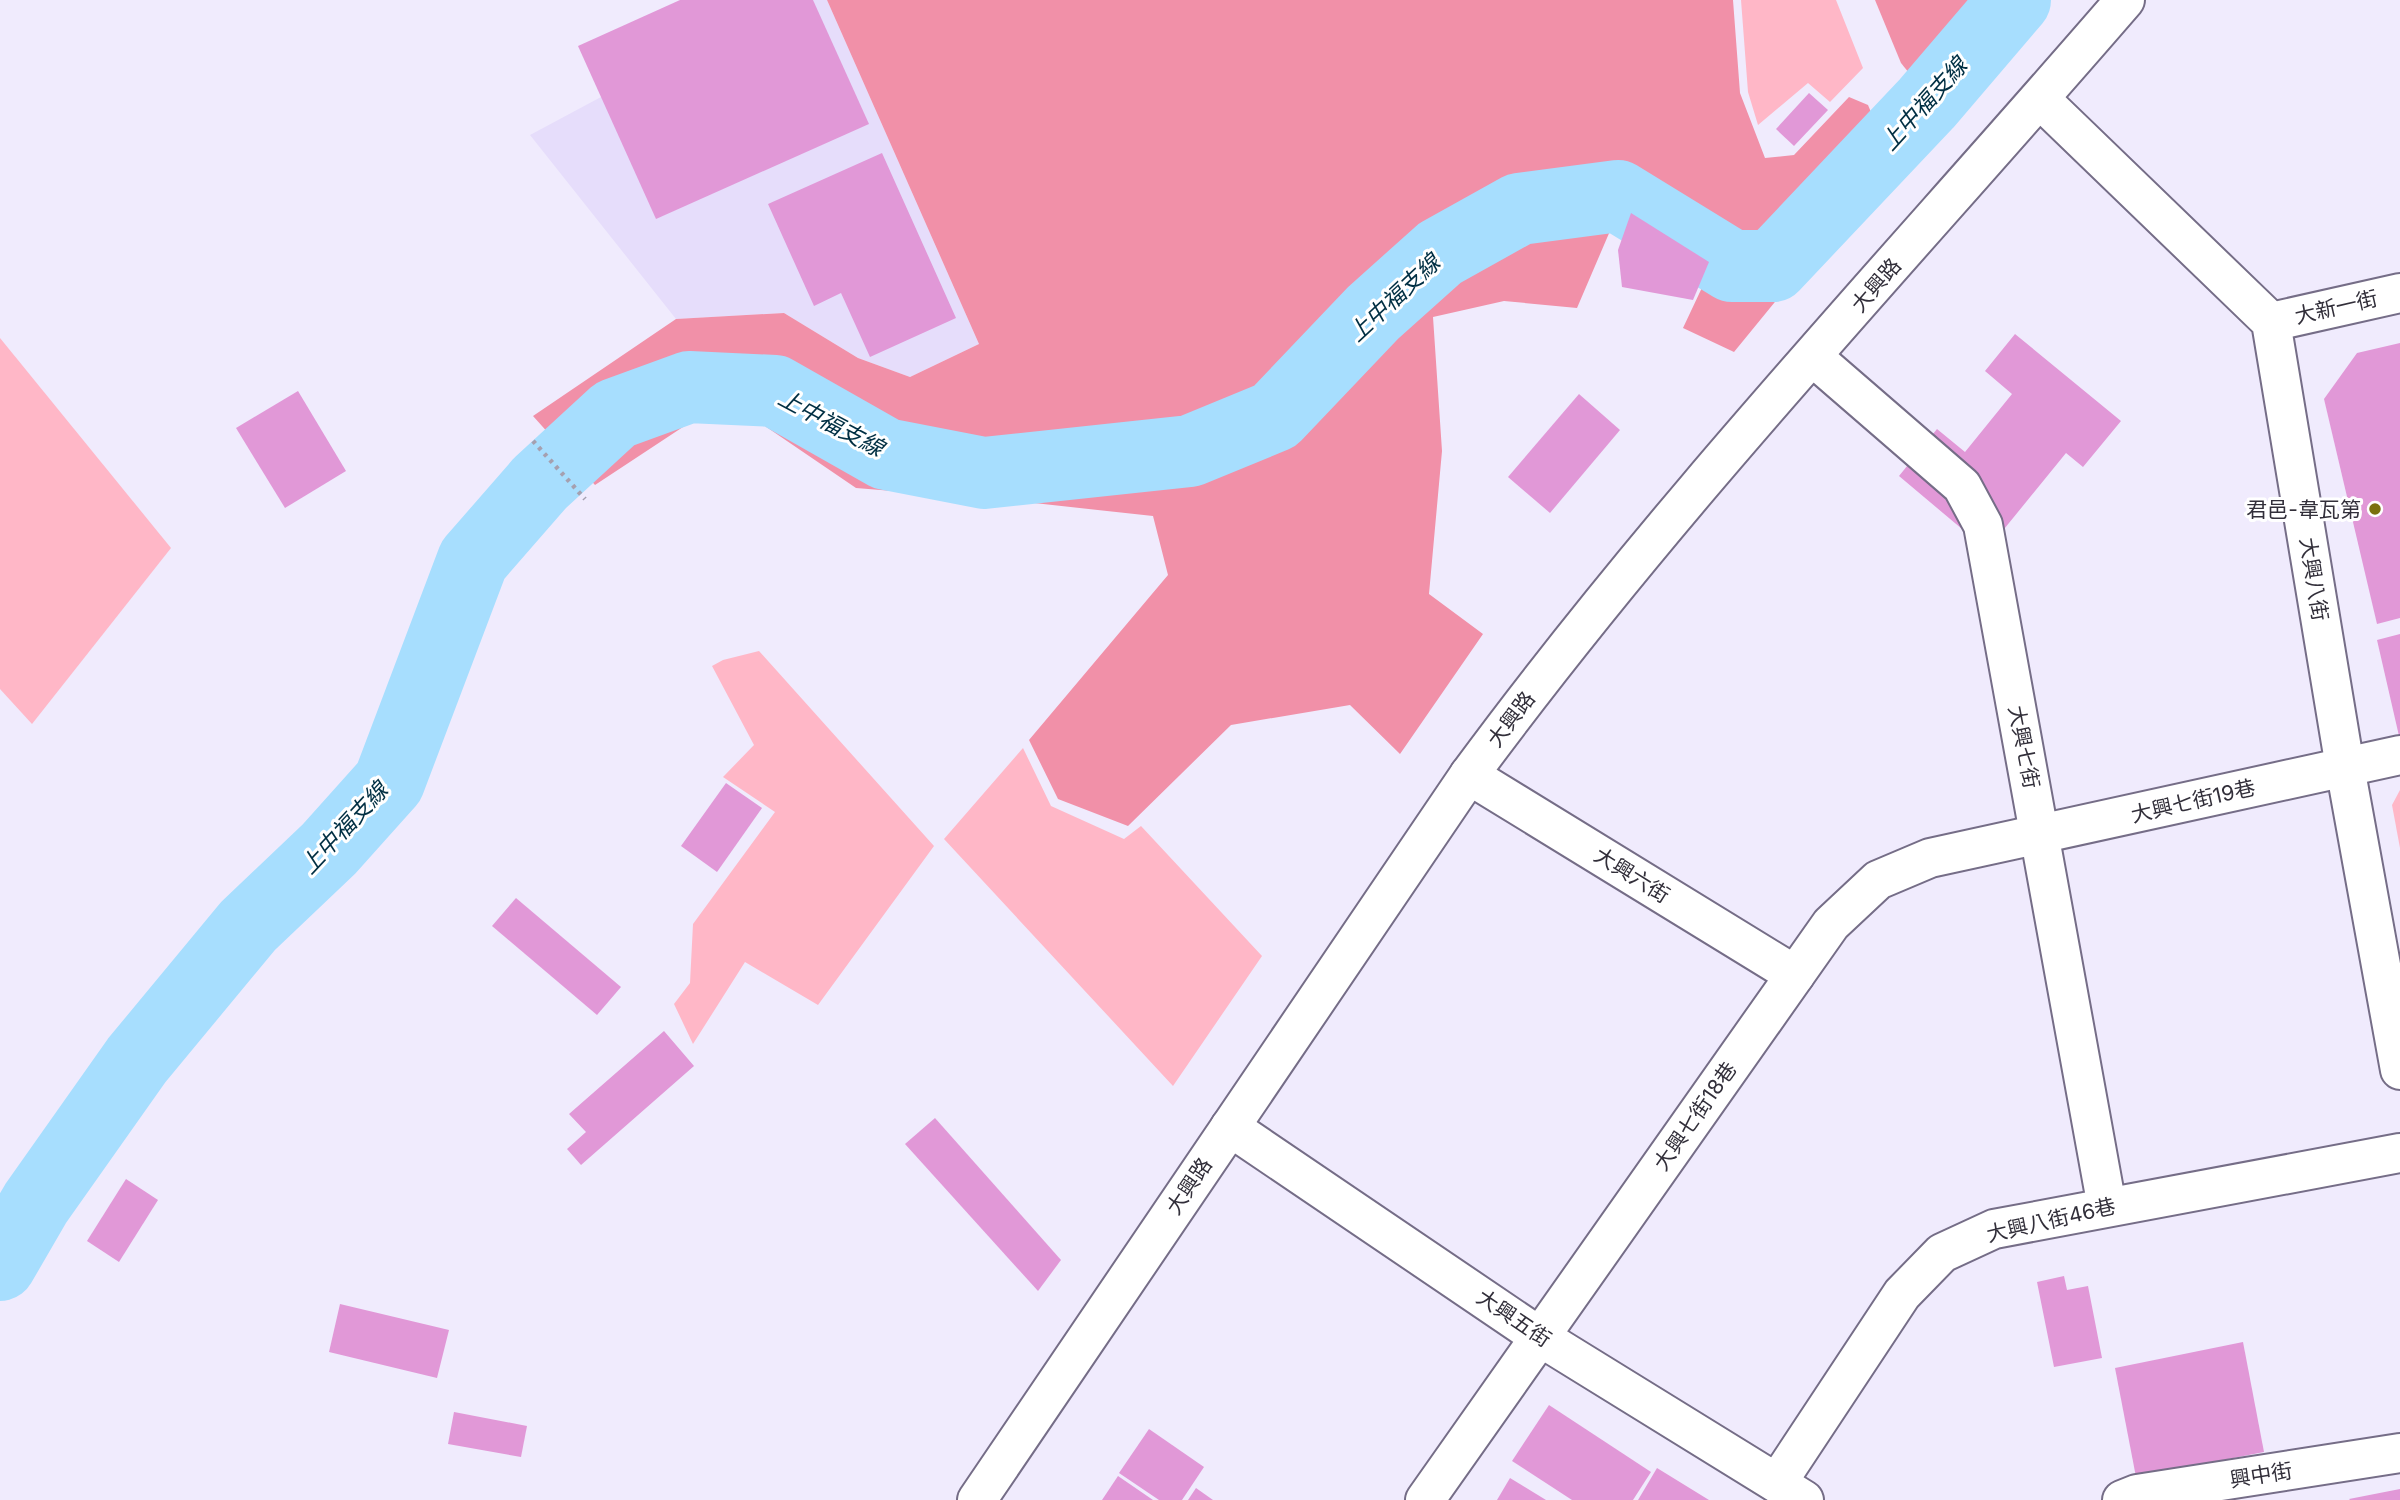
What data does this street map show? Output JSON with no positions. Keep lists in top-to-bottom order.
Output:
{
  "streets": {
    "street": [
      "大興路",
      "大新一街",
      "大興八街",
      "大興七街",
      "大興七街19巷",
      "大興六街",
      "大興七街18巷",
      "大興八街46巷",
      "大興五街",
      "興中街"
    ]
  },
  "crossings": [
    ["大興路", "大興七街"],
    ["大興路", "大興六街"],
    ["大興路", "大興五街"],
    ["大新一街", "大興八街"],
    ["大興八街", "大興七街19巷"],
    ["大興七街", "大興七街19巷"],
    ["大興七街", "大興七街18巷"],
    ["大興七街", "大興八街46巷"],
    ["大興七街19巷", "大興七街18巷"],
    ["大興六街", "大興七街18巷"],
    ["大興七街18巷", "大興五街"],
    ["大興八街46巷", "大興五街"]
  ],
  "water": ["上中福支線"],
  "places": ["君邑-韋瓦第"]
}
